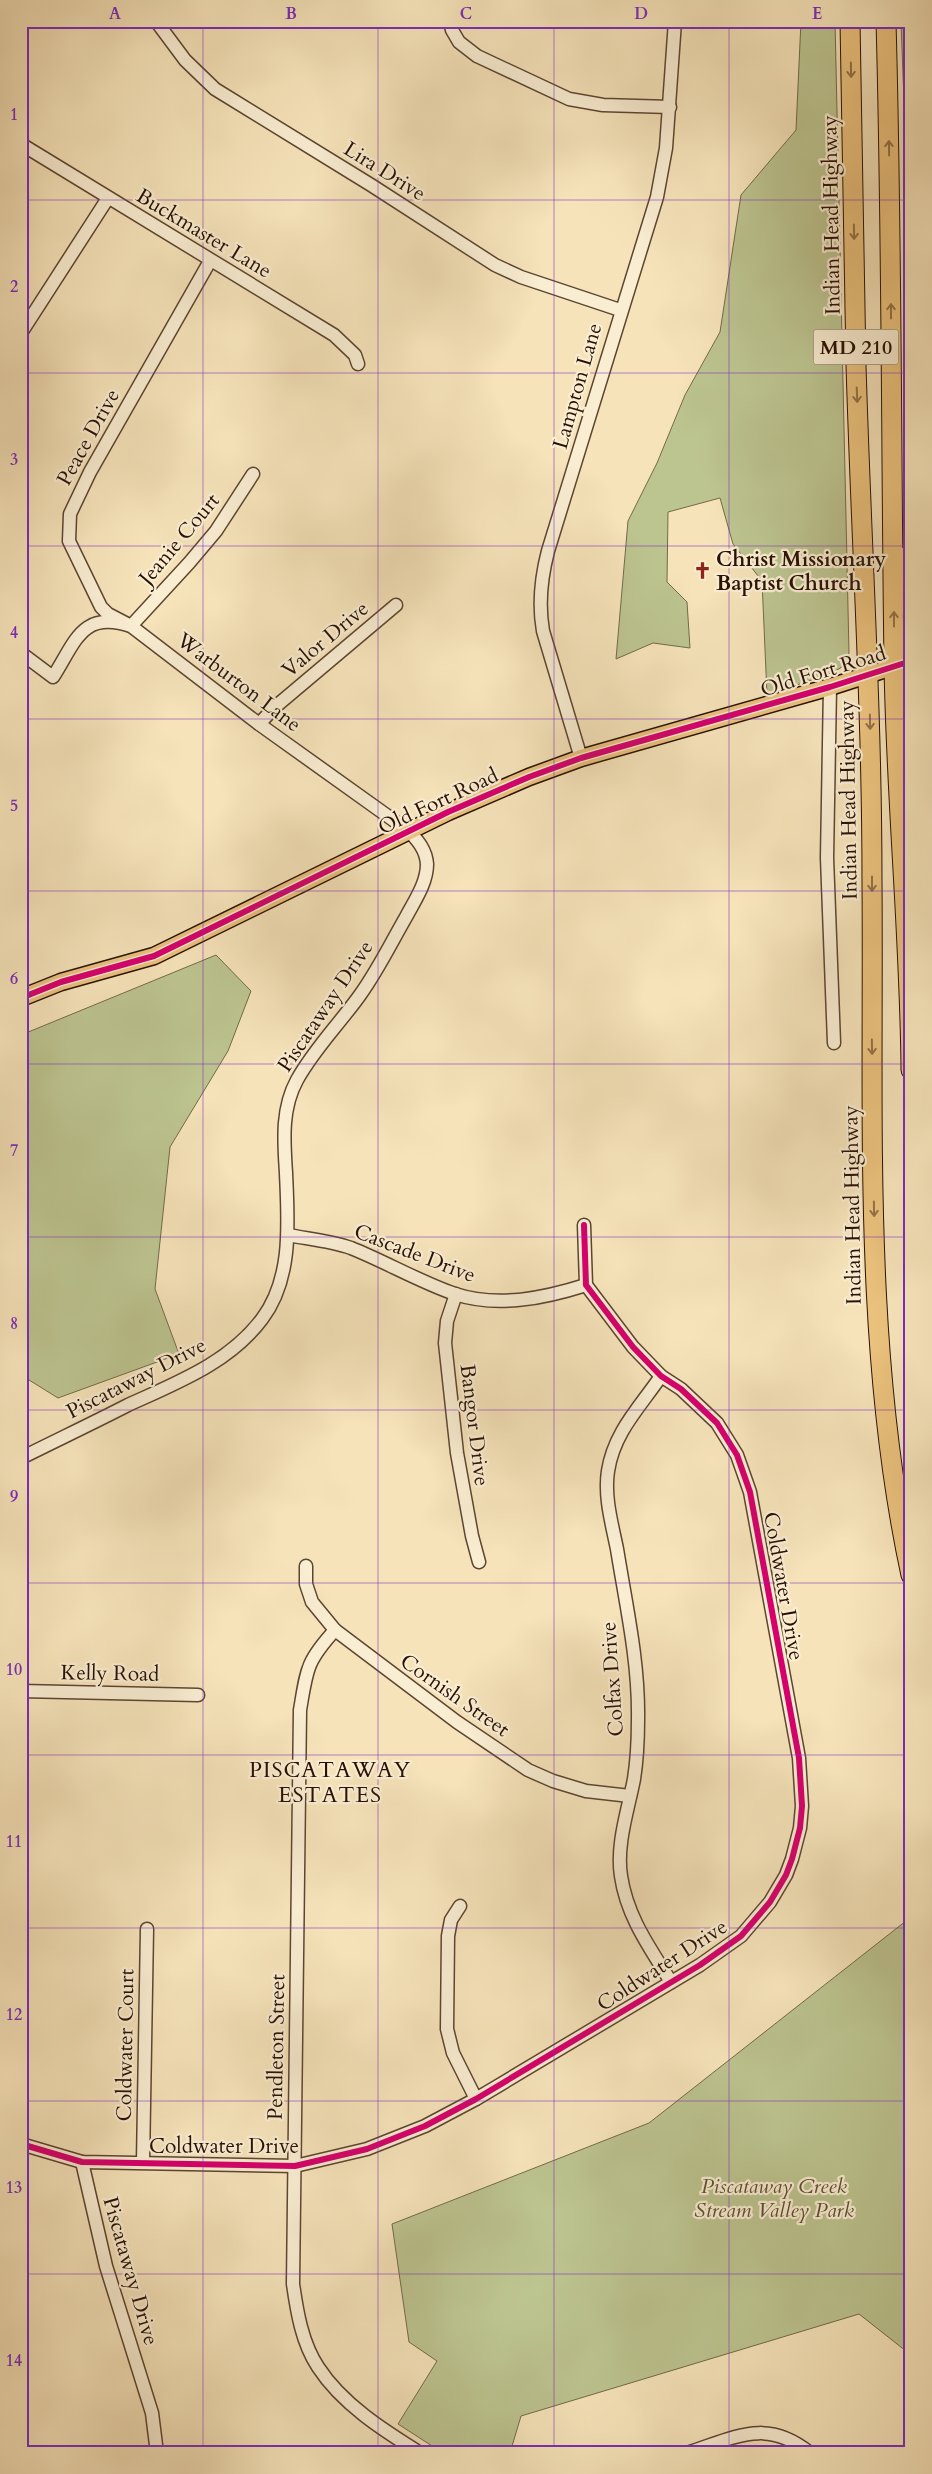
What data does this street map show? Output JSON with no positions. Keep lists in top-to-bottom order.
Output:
{
  "streets": {
    "highway": ["Indian Head Highway", "MD 210"],
    "main road": ["Old Fort Road"],
    "street": [
      "Lira Drive",
      "Buckmaster Lane",
      "Lampton Lane",
      "Peace Drive",
      "Jeanie Court",
      "Valor Drive",
      "Warburton Lane",
      "Piscataway Drive",
      "Cascade Drive",
      "Bangor Drive",
      "Coldwater Drive",
      "Kelly Road",
      "Colfax Drive",
      "Cornish Street",
      "Coldwater Court",
      "Pendleton Street"
    ]
  },
  "crossings": [
    ["Lira Drive", "Lampton Lane"],
    ["Indian Head Highway", "Old Fort Road"],
    ["Buckmaster Lane", "Peace Drive"],
    ["MD 210", "Old Fort Road"],
    ["Lampton Lane", "Old Fort Road"],
    ["Peace Drive", "Jeanie Court"],
    ["Peace Drive", "Warburton Lane"],
    ["Jeanie Court", "Warburton Lane"],
    ["Valor Drive", "Warburton Lane"],
    ["Old Fort Road", "Warburton Lane"],
    ["Old Fort Road", "Piscataway Drive"],
    ["Warburton Lane", "Piscataway Drive"],
    ["Piscataway Drive", "Cascade Drive"],
    ["Piscataway Drive", "Coldwater Drive"],
    ["Cascade Drive", "Bangor Drive"],
    ["Cascade Drive", "Coldwater Drive"],
    ["Coldwater Drive", "Colfax Drive"],
    ["Coldwater Drive", "Coldwater Court"],
    ["Coldwater Drive", "Pendleton Street"],
    ["Colfax Drive", "Cornish Street"],
    ["Cornish Street", "Pendleton Street"]
  ],
  "districts": ["PISCATAWAY ESTATES"],
  "parks": ["Piscataway Creek Stream Valley Park"],
  "places": {
    "church": ["Christ Missionary Baptist Church"]
  },
  "grid": {
    "columns": [
      "A",
      "B",
      "C",
      "D",
      "E"
    ],
    "rows": [
      "1",
      "2",
      "3",
      "4",
      "5",
      "6",
      "7",
      "8",
      "9",
      "10",
      "11",
      "12",
      "13",
      "14"
    ]
  }
}
